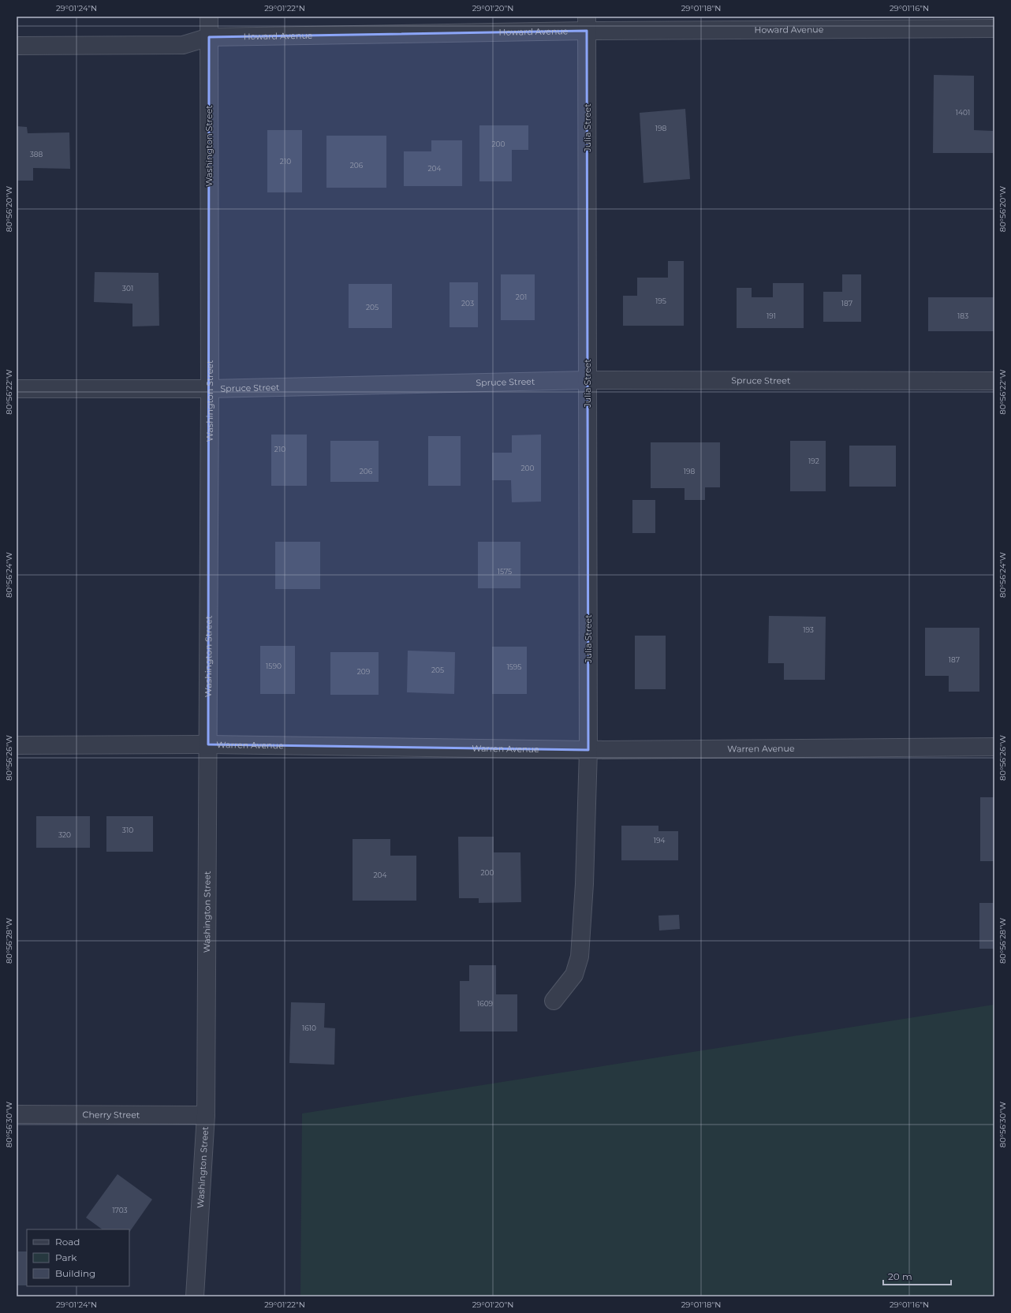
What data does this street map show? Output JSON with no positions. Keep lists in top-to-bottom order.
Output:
{
  "streets": {
    "street": [
      "Howard Avenue",
      "Julia Street",
      "Washington Street",
      "Spruce Street",
      "Warren Avenue",
      "Cherry Street"
    ]
  },
  "crossings": [
    ["Howard Avenue", "Julia Street"],
    ["Howard Avenue", "Washington Street"],
    ["Julia Street", "Spruce Street"],
    ["Julia Street", "Warren Avenue"],
    ["Washington Street", "Spruce Street"],
    ["Washington Street", "Warren Avenue"],
    ["Washington Street", "Cherry Street"]
  ],
  "house_numbers": [
    "1401",
    "198",
    "200",
    "388",
    "210",
    "206",
    "204",
    "301",
    "201",
    "195",
    "203",
    "187",
    "205",
    "191",
    "183",
    "210",
    "192",
    "200",
    "206",
    "198",
    "1575",
    "193",
    "187",
    "1590",
    "1595",
    "205",
    "209",
    "310",
    "320",
    "194",
    "200",
    "204",
    "1609",
    "1610",
    "1703"
  ],
  "legend": ["Road", "Park", "Building"],
  "scale_bar": "20 m",
  "coordinates": [
    "29°01'24\"N",
    "29°01'22\"N",
    "29°01'20\"N",
    "29°01'18\"N",
    "29°01'16\"N",
    "80°56'20\"W",
    "80°56'22\"W",
    "80°56'24\"W",
    "80°56'26\"W",
    "80°56'28\"W",
    "80°56'30\"W"
  ]
}
